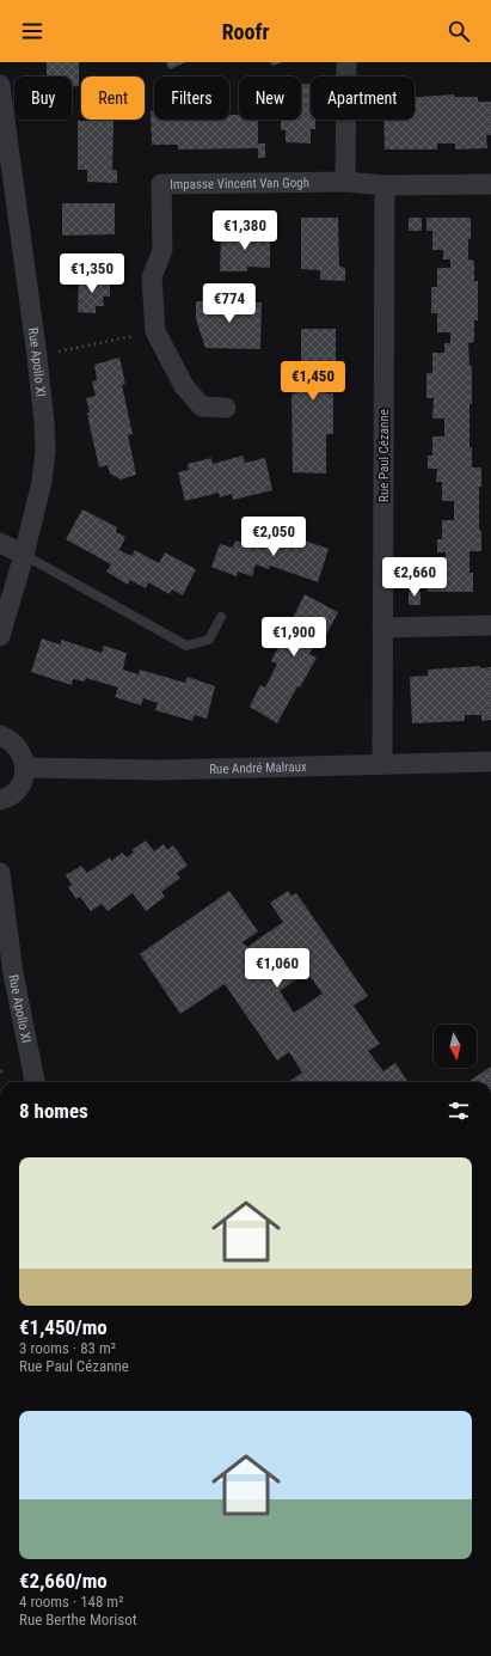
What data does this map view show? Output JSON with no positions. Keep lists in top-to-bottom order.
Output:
{
  "streets": {
    "street": [
      "Impasse Vincent Van Gogh",
      "Rue Apollo XI",
      "Rue Paul Cézanne",
      "Rue André Malraux"
    ]
  },
  "crossings": [
    ["Rue Paul Cézanne", "Rue André Malraux"]
  ],
  "north": "bottom",
  "page": {
    "header": "Roofr",
    "chip": [
      "Buy",
      "Rent",
      "Filters",
      "New",
      "Apartment"
    ],
    "price": [
      "€1,380",
      "€1,350",
      "€774",
      "€1,450",
      "€2,050",
      "€2,660",
      "€1,900",
      "€1,060"
    ],
    "heading": "8 homes",
    "list": [
      {
        "name": "€1,450/mo",
        "note": "3 rooms · 83 m² · Rue Paul Cézanne"
      },
      {
        "name": "€2,660/mo",
        "note": "4 rooms · 148 m² · Rue Berthe Morisot"
      }
    ]
  }
}
